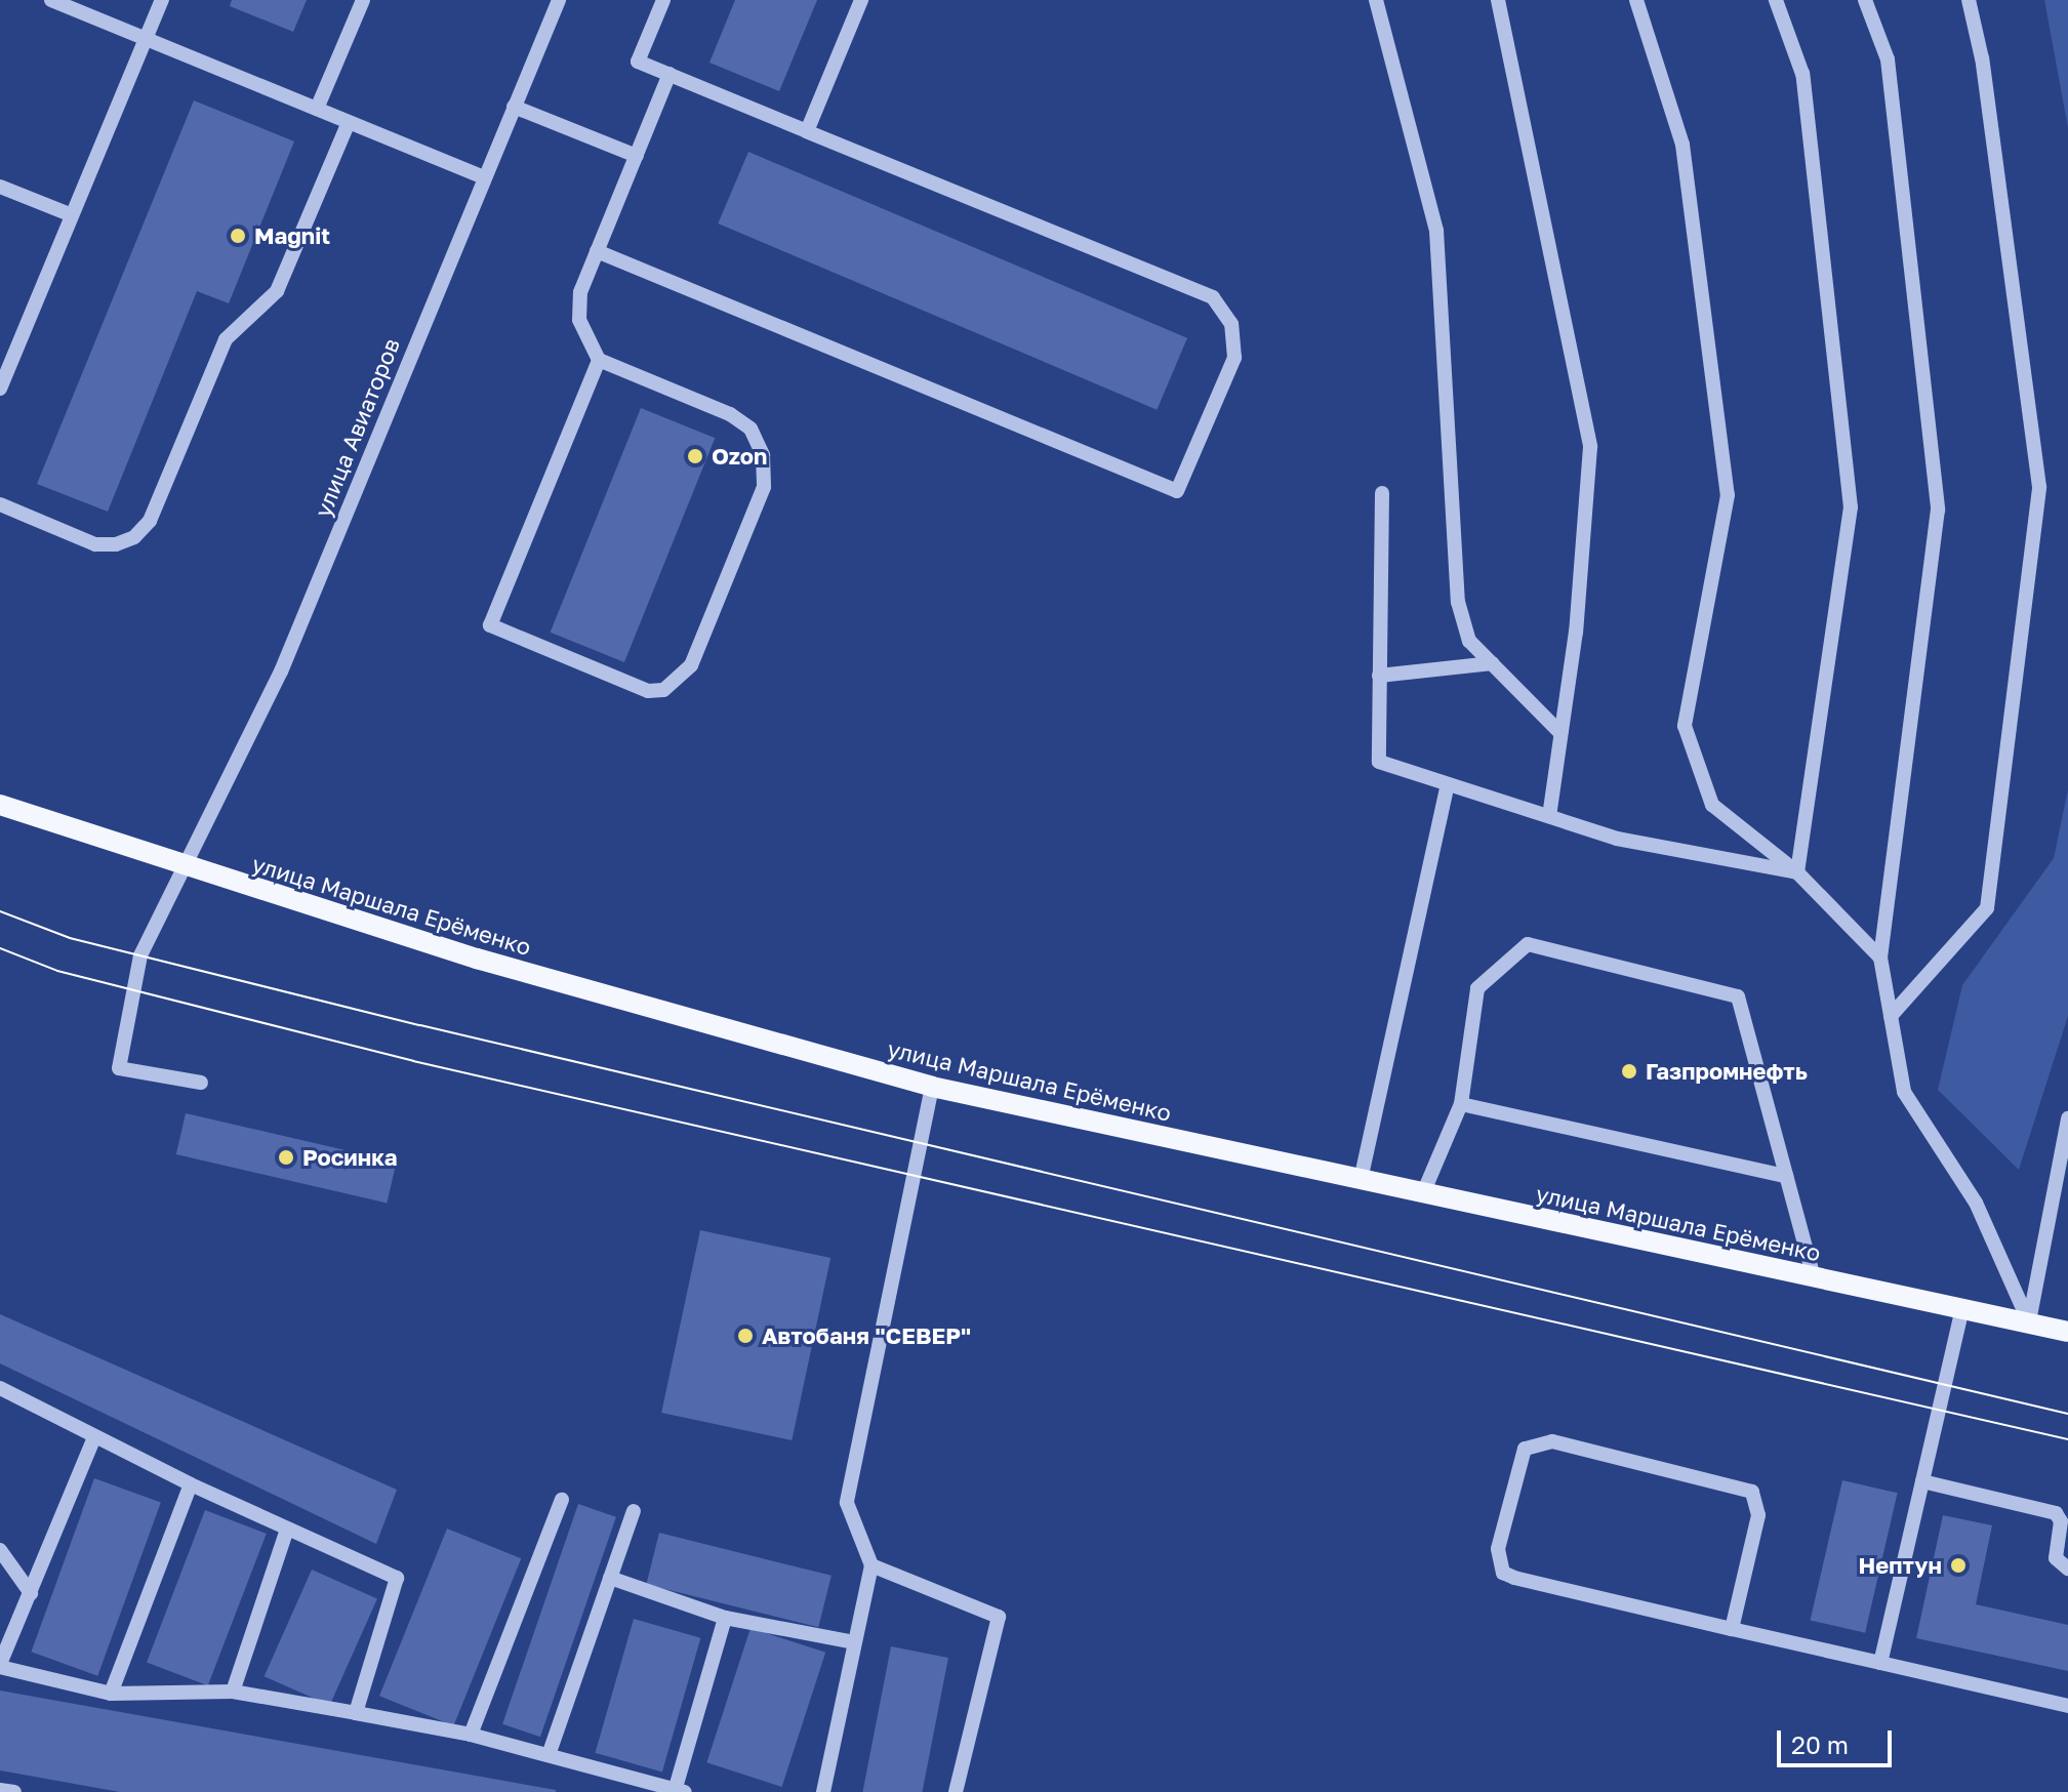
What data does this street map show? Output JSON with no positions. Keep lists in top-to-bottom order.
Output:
{
  "streets": {
    "main road": ["улица Маршала Ерёменко"],
    "street": ["улица Авиаторов"]
  },
  "crossings": [
    ["улица Авиаторов", "улица Маршала Ерёменко"]
  ],
  "places": [
    "Magnit",
    "Ozon",
    "Газпромнефть",
    "Росинка",
    "Автобаня \"СЕВЕР\"",
    "Нептун"
  ],
  "scale_bar": "20 m"
}
